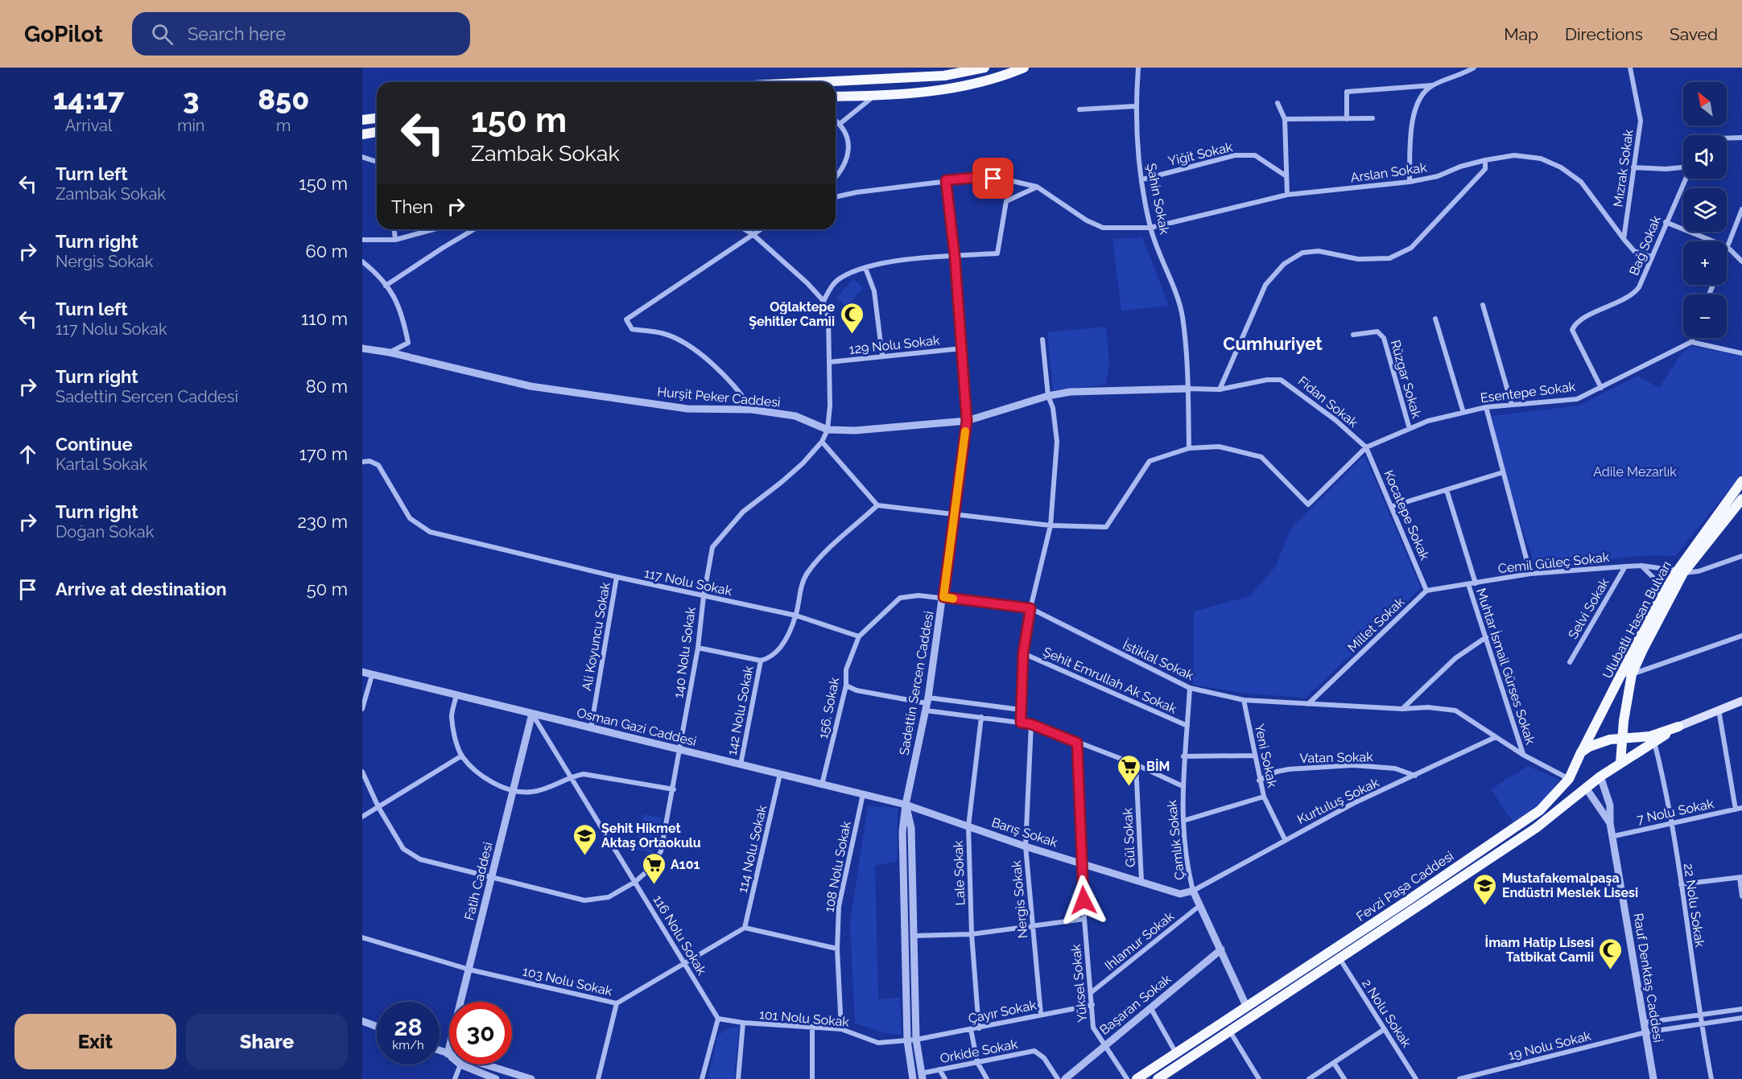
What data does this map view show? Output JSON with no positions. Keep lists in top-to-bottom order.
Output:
{
  "streets": {
    "main road": ["Ulubatlı Hasan Bulvarı", "Fevzi Paşa Caddesi"],
    "street": [
      "Yiğit Sokak",
      "Mızrak Sokak",
      "Arslan Sokak",
      "Şahin Sokak",
      "Bağ Sokak",
      "129 Nolu Sokak",
      "Rüzgar Sokak",
      "Esentepe Sokak",
      "Hurşit Peker Caddesi",
      "Fidan Sokak",
      "Kocatepe Sokak",
      "Cemil Güleç Sokak",
      "117 Nolu Sokak",
      "Selvi Sokak",
      "Millet Sokak",
      "Ali Koyuncu Sokak",
      "140 Nolu Sokak",
      "İstiklal Sokak",
      "Muhtar İsmail Gürses Sokak",
      "Şehit Emrullah Ak Sokak",
      "Sadettin Sercen Caddesi",
      "156. Sokak",
      "142 Nolu Sokak",
      "Osman Gazi Caddesi",
      "Yeni Sokak",
      "Vatan Sokak",
      "Kurtuluş Sokak",
      "7 Nolu Sokak",
      "Barış Sokak",
      "Gül Sokak",
      "Çamlık Sokak",
      "114 Nolu Sokak",
      "108 Nolu Sokak",
      "Lale Sokak",
      "Fatih Caddesi",
      "Nergis Sokak",
      "22 Nolu Sokak",
      "116 Nolu Sokak",
      "Ihlamur Sokak",
      "Rauf Denktaş Caddesi",
      "103 Nolu Sokak",
      "Yüksel Sokak",
      "Başaran Sokak",
      "Çayır Sokak",
      "2 Nolu Sokak",
      "101 Nolu Sokak",
      "19 Nolu Sokak",
      "Orkide Sokak"
    ]
  },
  "crossings": [
    ["Yiğit Sokak", "Şahin Sokak"],
    ["Mızrak Sokak", "Arslan Sokak"],
    ["Arslan Sokak", "Şahin Sokak"],
    ["Şahin Sokak", "Hurşit Peker Caddesi"],
    ["Şahin Sokak", "Fidan Sokak"],
    ["Bağ Sokak", "Esentepe Sokak"],
    ["Rüzgar Sokak", "Esentepe Sokak"],
    ["Esentepe Sokak", "Fidan Sokak"],
    ["Esentepe Sokak", "Kocatepe Sokak"],
    ["Hurşit Peker Caddesi", "Fidan Sokak"],
    ["Hurşit Peker Caddesi", "140 Nolu Sokak"],
    ["Hurşit Peker Caddesi", "Sadettin Sercen Caddesi"],
    ["Fidan Sokak", "Kocatepe Sokak"],
    ["Kocatepe Sokak", "Millet Sokak"],
    ["Cemil Güleç Sokak", "Selvi Sokak"],
    ["Cemil Güleç Sokak", "Ulubatlı Hasan Bulvarı"],
    ["Cemil Güleç Sokak", "Muhtar İsmail Gürses Sokak"],
    ["117 Nolu Sokak", "Ali Koyuncu Sokak"],
    ["117 Nolu Sokak", "140 Nolu Sokak"],
    ["117 Nolu Sokak", "156. Sokak"],
    ["117 Nolu Sokak", "142 Nolu Sokak"],
    ["Ulubatlı Hasan Bulvarı", "Fevzi Paşa Caddesi"],
    ["Millet Sokak", "İstiklal Sokak"],
    ["Ali Koyuncu Sokak", "Osman Gazi Caddesi"],
    ["140 Nolu Sokak", "Osman Gazi Caddesi"],
    ["140 Nolu Sokak", "Fatih Caddesi"],
    ["140 Nolu Sokak", "116 Nolu Sokak"],
    ["İstiklal Sokak", "Muhtar İsmail Gürses Sokak"],
    ["İstiklal Sokak", "Yeni Sokak"],
    ["İstiklal Sokak", "Kurtuluş Sokak"],
    ["İstiklal Sokak", "Çamlık Sokak"],
    ["İstiklal Sokak", "Fevzi Paşa Caddesi"],
    ["Şehit Emrullah Ak Sokak", "Çamlık Sokak"],
    ["Sadettin Sercen Caddesi", "Osman Gazi Caddesi"],
    ["Sadettin Sercen Caddesi", "Barış Sokak"],
    ["Sadettin Sercen Caddesi", "Çayır Sokak"],
    ["Sadettin Sercen Caddesi", "101 Nolu Sokak"],
    ["Sadettin Sercen Caddesi", "Orkide Sokak"],
    ["156. Sokak", "Osman Gazi Caddesi"],
    ["142 Nolu Sokak", "Osman Gazi Caddesi"],
    ["Osman Gazi Caddesi", "Barış Sokak"],
    ["Osman Gazi Caddesi", "114 Nolu Sokak"],
    ["Osman Gazi Caddesi", "108 Nolu Sokak"],
    ["Osman Gazi Caddesi", "Fatih Caddesi"],
    ["Osman Gazi Caddesi", "116 Nolu Sokak"],
    ["Yeni Sokak", "Vatan Sokak"],
    ["Yeni Sokak", "Kurtuluş Sokak"],
    ["Vatan Sokak", "Kurtuluş Sokak"],
    ["Kurtuluş Sokak", "Barış Sokak"],
    ["Kurtuluş Sokak", "Çamlık Sokak"],
    ["7 Nolu Sokak", "22 Nolu Sokak"],
    ["7 Nolu Sokak", "Rauf Denktaş Caddesi"],
    ["Barış Sokak", "Gül Sokak"],
    ["Barış Sokak", "Çamlık Sokak"],
    ["Barış Sokak", "Lale Sokak"],
    ["Barış Sokak", "Nergis Sokak"],
    ["Barış Sokak", "Yüksel Sokak"],
    ["Çamlık Sokak", "Fevzi Paşa Caddesi"],
    ["Çamlık Sokak", "Ihlamur Sokak"],
    ["Çamlık Sokak", "Başaran Sokak"],
    ["114 Nolu Sokak", "103 Nolu Sokak"],
    ["108 Nolu Sokak", "101 Nolu Sokak"],
    ["Lale Sokak", "Çayır Sokak"],
    ["Fatih Caddesi", "116 Nolu Sokak"],
    ["Fatih Caddesi", "103 Nolu Sokak"],
    ["Fevzi Paşa Caddesi", "22 Nolu Sokak"],
    ["Fevzi Paşa Caddesi", "2 Nolu Sokak"],
    ["Nergis Sokak", "Çayır Sokak"],
    ["22 Nolu Sokak", "19 Nolu Sokak"],
    ["116 Nolu Sokak", "103 Nolu Sokak"],
    ["116 Nolu Sokak", "101 Nolu Sokak"],
    ["Ihlamur Sokak", "Yüksel Sokak"],
    ["Rauf Denktaş Caddesi", "19 Nolu Sokak"],
    ["Yüksel Sokak", "Başaran Sokak"],
    ["Yüksel Sokak", "Çayır Sokak"],
    ["Çayır Sokak", "101 Nolu Sokak"]
  ],
  "districts": ["Cumhuriyet"],
  "parks": ["Adile Mezarlık"],
  "places": {
    "mosque": ["Oğlaktepe Şehitler Camii", "İmam Hatip Lisesi Tatbikat Camii"],
    "supermarket": ["BİM", "A101"],
    "school or university": ["Şehit Hikmet Aktaş Ortaokulu", "Mustafakemalpaşa Endüstri Meslek Lisesi"]
  },
  "north": "top left",
  "page": {
    "header": "GoPilot",
    "search": "Search here",
    "nav": ["Map", "Directions", "Saved"],
    "eta": [
      "14:17",
      "Arrival",
      "3",
      "min",
      "850",
      "m"
    ],
    "map_buttons": ["+", "−"],
    "turn": ["150 m", "Zambak Sokak"],
    "list": [
      {
        "name": "Turn left",
        "note": "Zambak Sokak",
        "value": "150 m"
      },
      {
        "name": "Turn right",
        "note": "Nergis Sokak",
        "value": "60 m"
      },
      {
        "name": "Turn left",
        "note": "117 Nolu Sokak",
        "value": "110 m"
      },
      {
        "name": "Turn right",
        "note": "Sadettin Sercen Caddesi",
        "value": "80 m"
      },
      {
        "name": "Continue",
        "note": "Kartal Sokak",
        "value": "170 m"
      },
      {
        "name": "Turn right",
        "note": "Doğan Sokak",
        "value": "230 m"
      },
      {
        "name": "Arrive at destination",
        "value": "50 m"
      }
    ],
    "then": "Then",
    "speed": "28 km/h",
    "limit": "30",
    "buttons": ["Exit", "Share"]
  }
}
